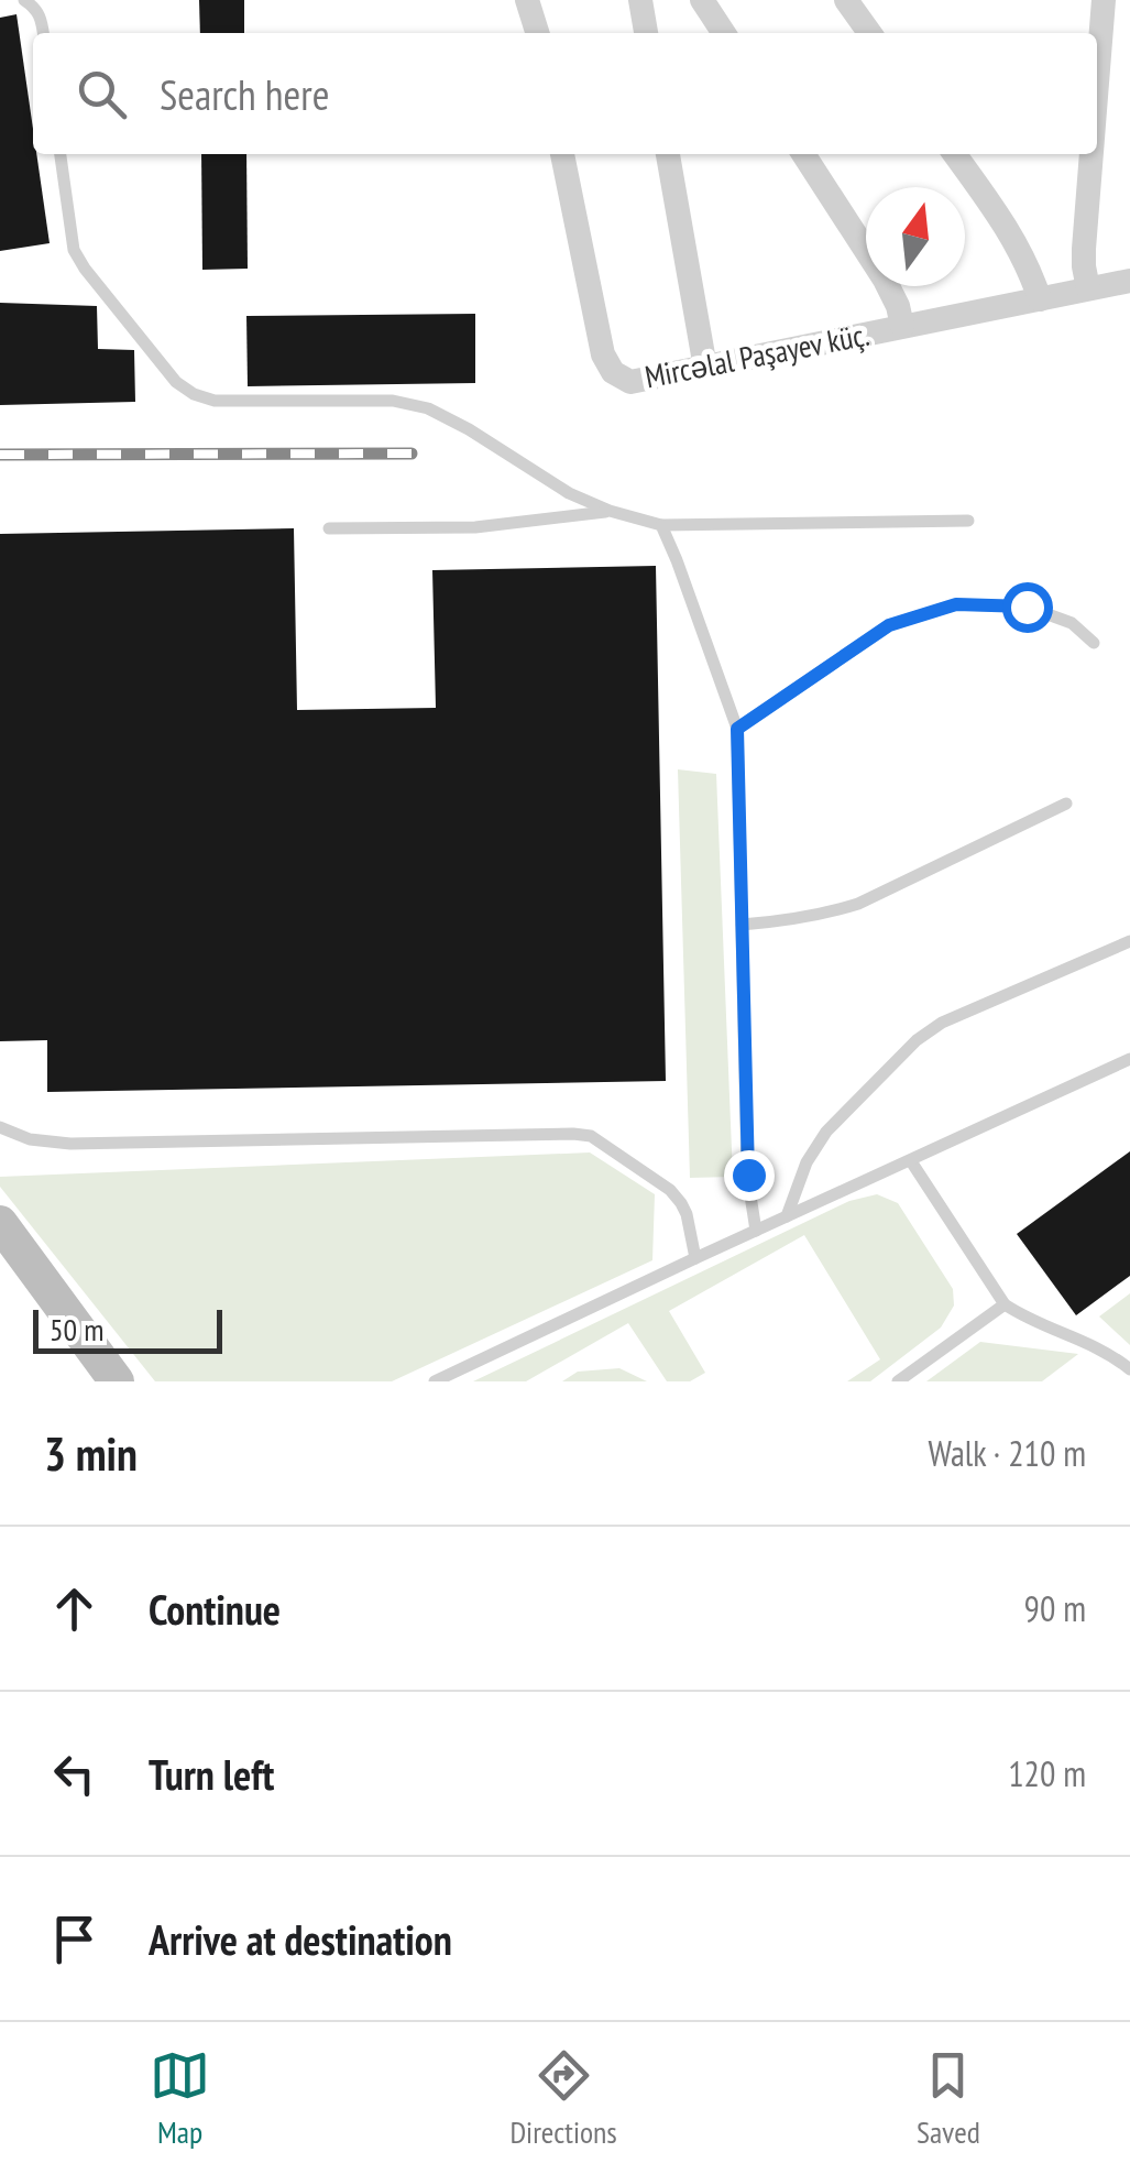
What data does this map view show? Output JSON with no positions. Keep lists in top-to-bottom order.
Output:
{
  "streets": {
    "street": ["Mircəlal Paşayev küç."]
  },
  "scale_bar": "50 m",
  "north": "top",
  "page": {
    "search": "Search here",
    "scale": "50 m",
    "heading": ["3 min", "Walk · 210 m"],
    "list": [
      ["Continue", "90 m"],
      ["Turn left", "120 m"],
      "Arrive at destination"
    ],
    "nav": ["Map", "Directions", "Saved"]
  }
}
